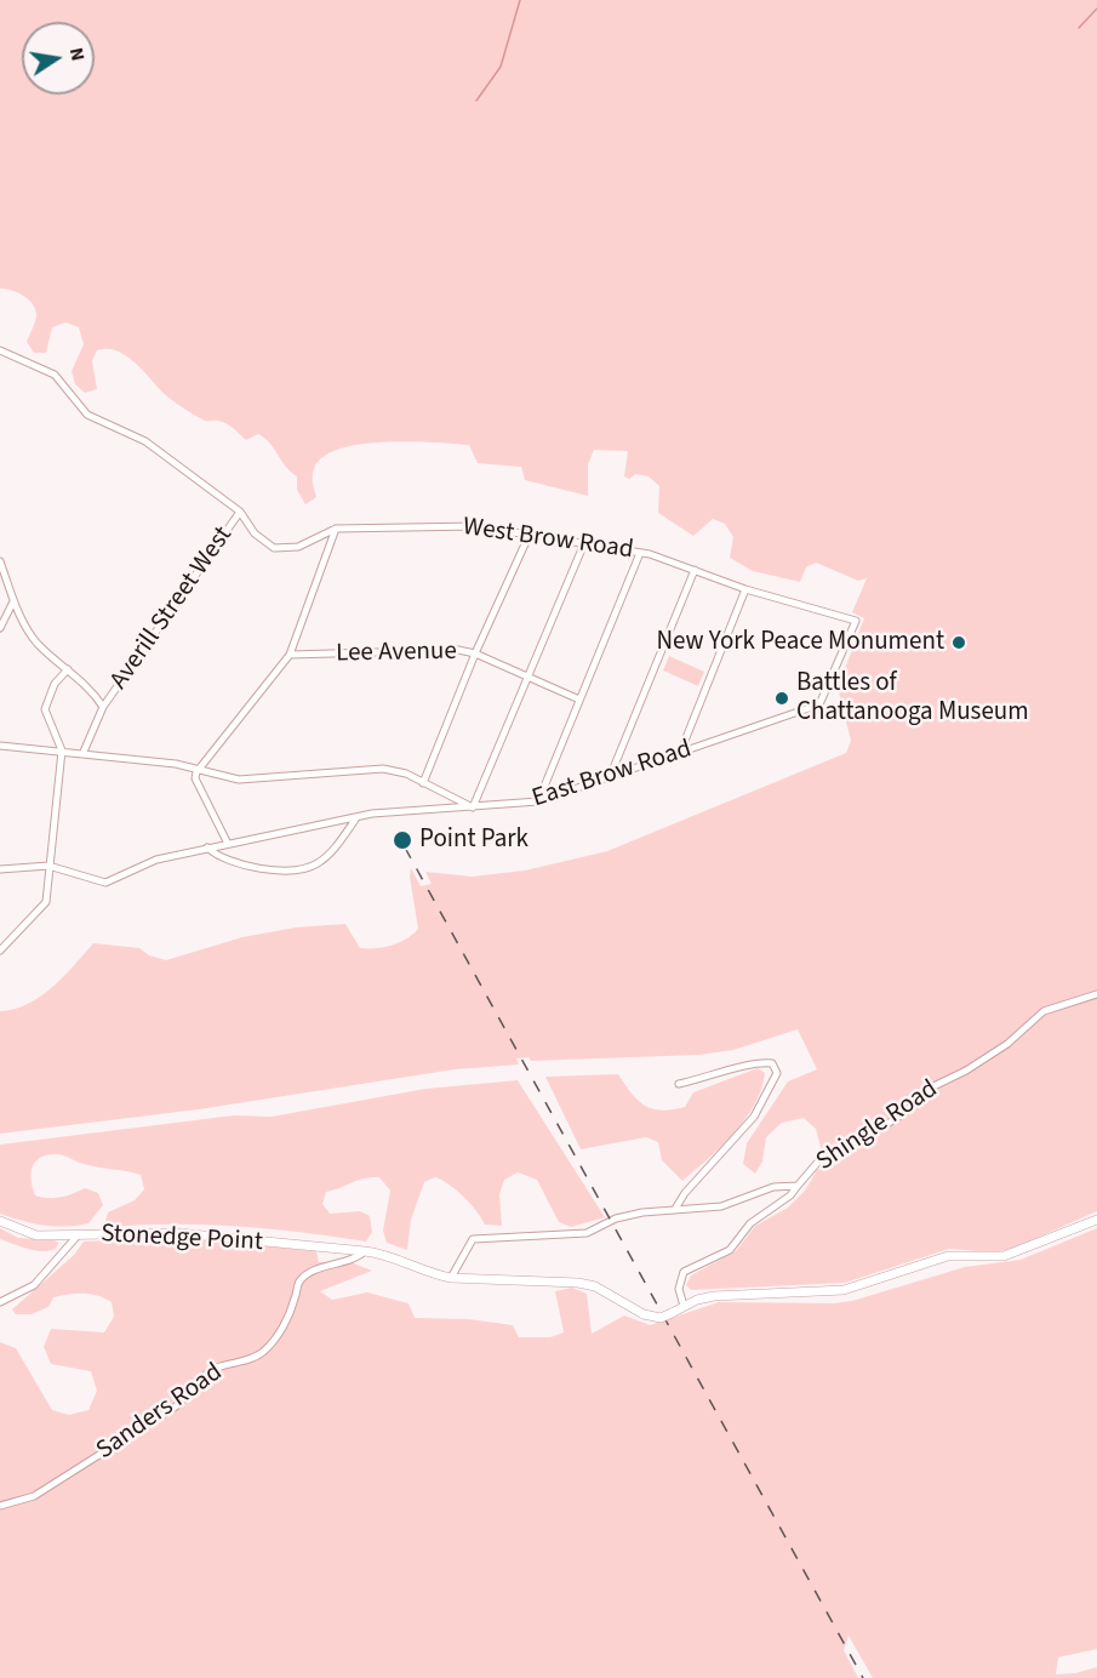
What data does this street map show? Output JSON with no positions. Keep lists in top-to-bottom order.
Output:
{
  "streets": {
    "main road": ["Stonedge Point"],
    "street": [
      "West Brow Road",
      "Averill Street West",
      "Lee Avenue",
      "East Brow Road",
      "Shingle Road",
      "Sanders Road"
    ]
  },
  "crossings": [
    ["West Brow Road", "Averill Street West"],
    ["West Brow Road", "East Brow Road"],
    ["Shingle Road", "Stonedge Point"],
    ["Stonedge Point", "Sanders Road"]
  ],
  "places": ["New York Peace Monument", "Battles of Chattanooga Museum", "Point Park"],
  "north": "right"
}
